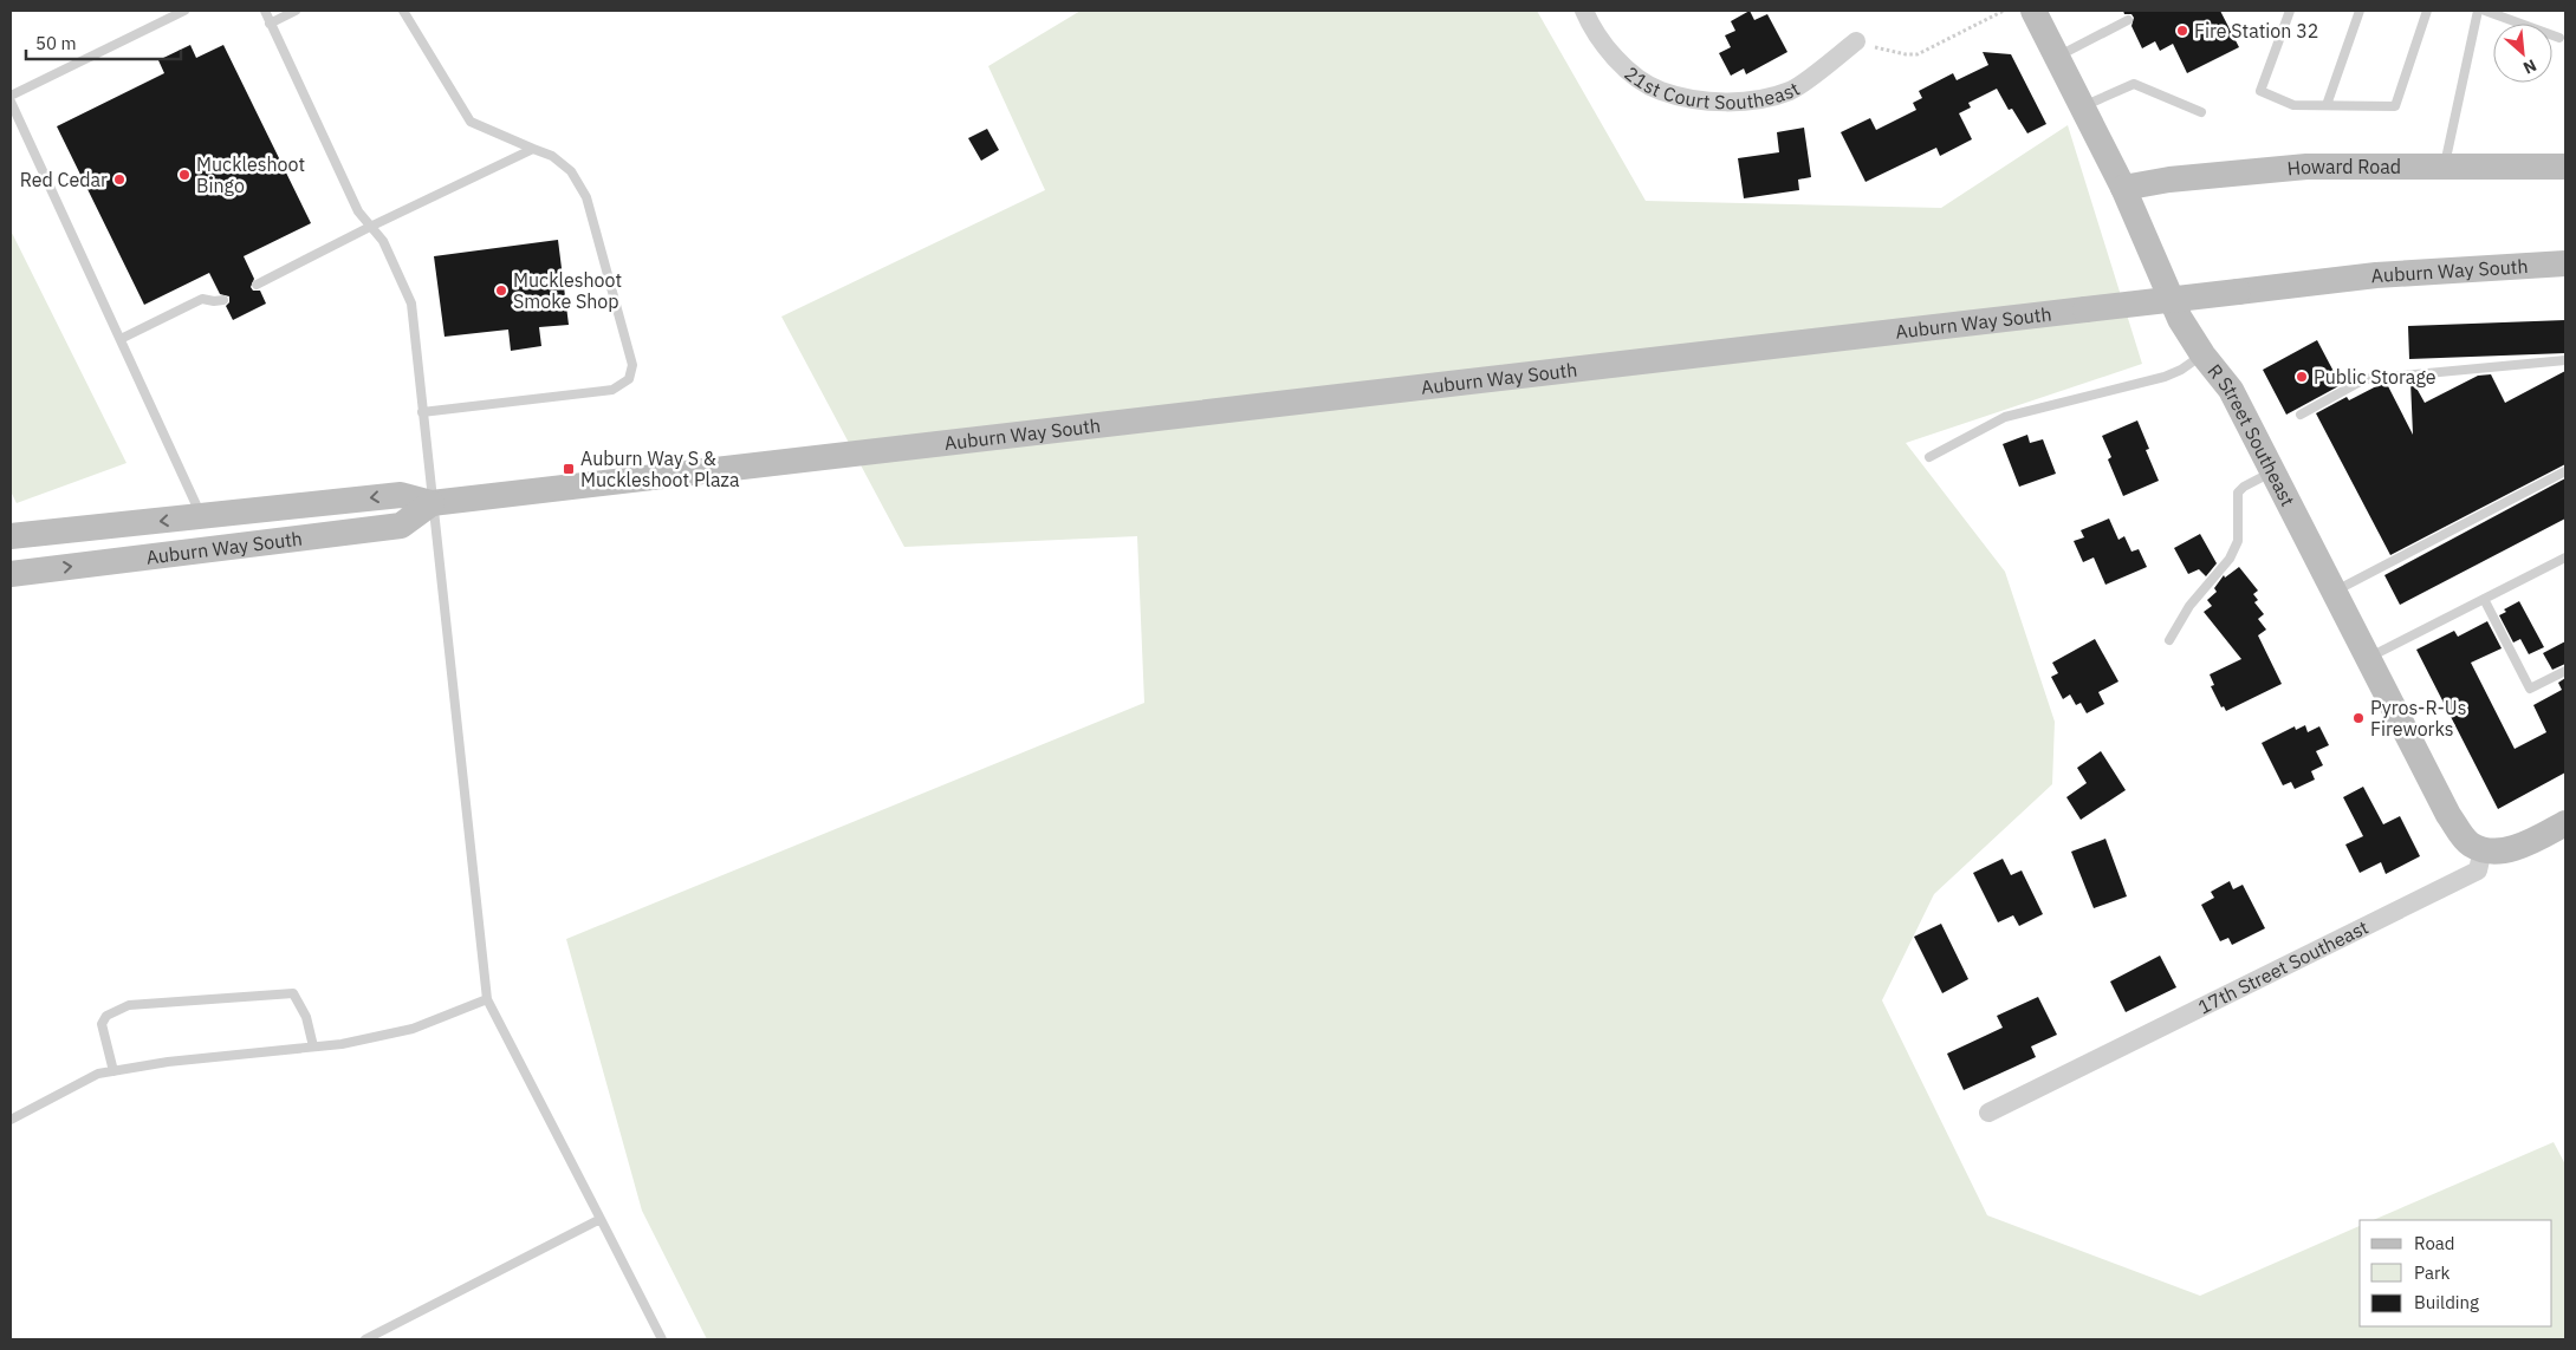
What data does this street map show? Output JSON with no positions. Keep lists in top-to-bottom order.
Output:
{
  "streets": {
    "main road": ["Howard Road", "Auburn Way South", "R Street Southeast"],
    "street": ["21st Court Southeast", "17th Street Southeast"]
  },
  "crossings": [
    ["Howard Road", "R Street Southeast"],
    ["R Street Southeast", "17th Street Southeast"]
  ],
  "places": {
    "other": [
      "Fire Station 32",
      "Muckleshoot Bingo",
      "Red Cedar",
      "Muckleshoot Smoke Shop",
      "Public Storage",
      "Pyros-R-Us Fireworks"
    ],
    "transit": ["Auburn Way S & Muckleshoot Plaza"]
  },
  "legend": ["Road", "Park", "Building"],
  "scale_bar": "50 m",
  "north": "bottom right"
}
